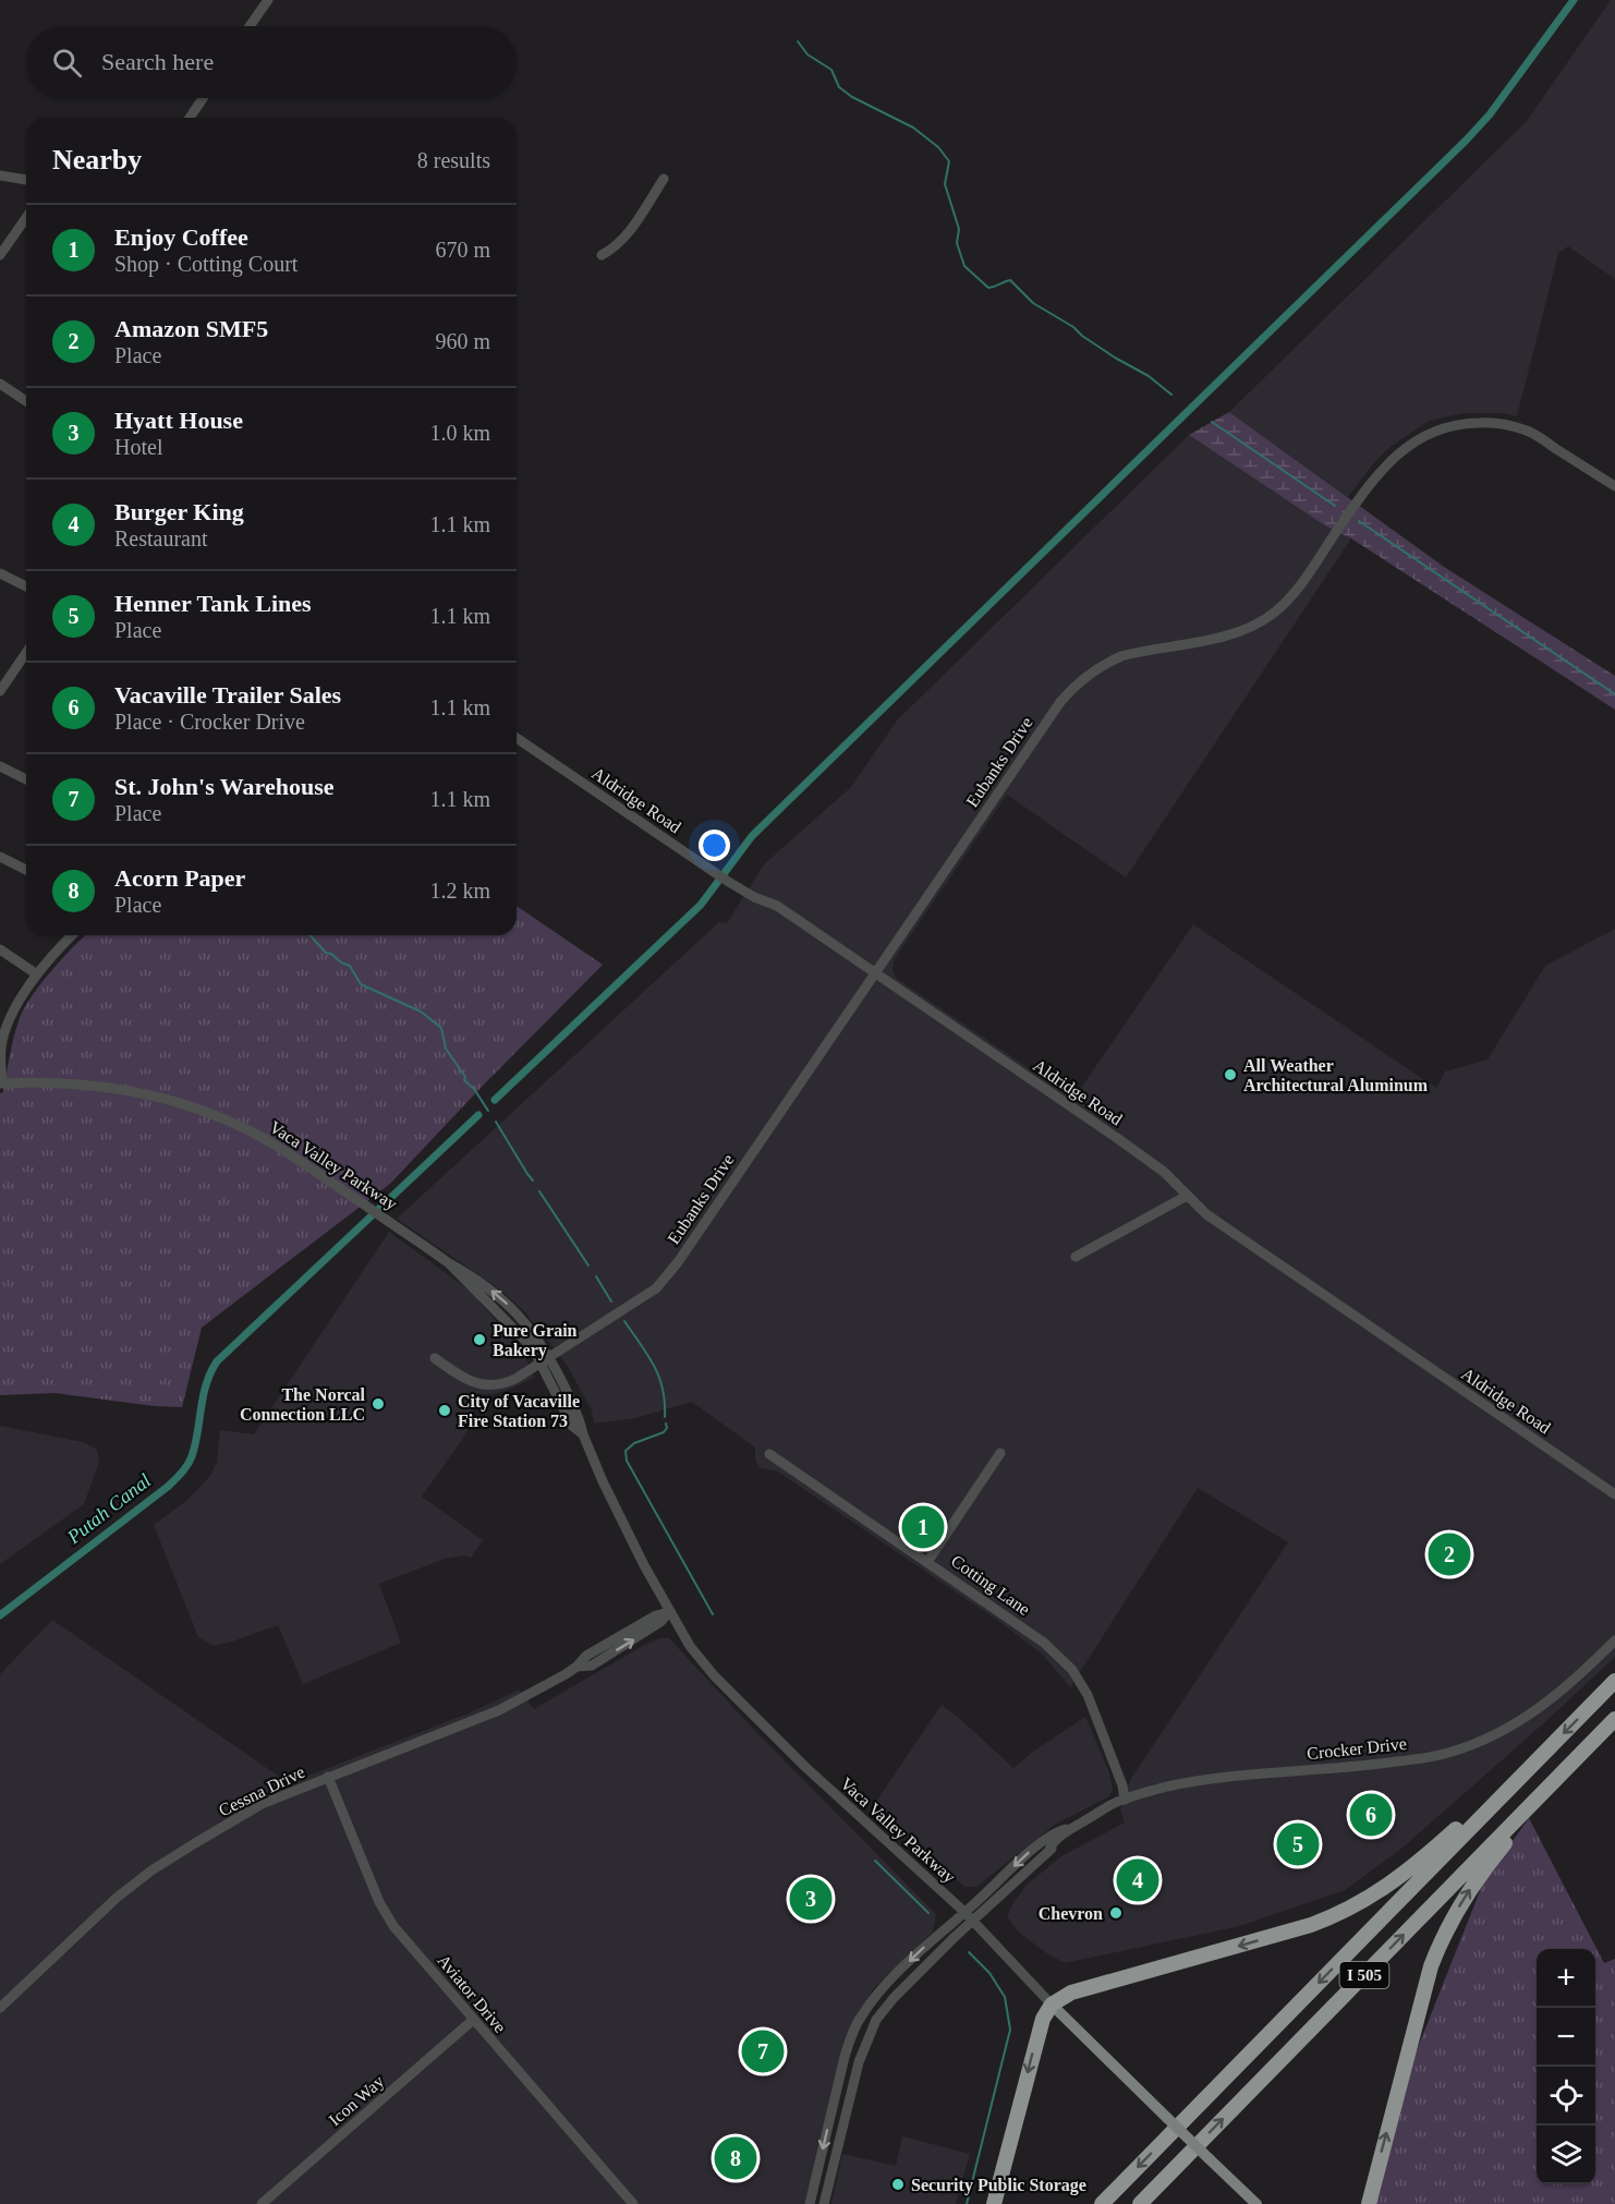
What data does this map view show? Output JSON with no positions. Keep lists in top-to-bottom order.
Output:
{
  "streets": {
    "highway": ["I 505"],
    "main road": ["Vaca Valley Parkway"],
    "street": [
      "Eubanks Drive",
      "Aldridge Road",
      "Cotting Lane",
      "Crocker Drive",
      "Cessna Drive",
      "Aviator Drive",
      "Icon Way"
    ]
  },
  "crossings": [
    ["Eubanks Drive", "Aldridge Road"],
    ["Eubanks Drive", "Vaca Valley Parkway"],
    ["Vaca Valley Parkway", "Crocker Drive"],
    ["Vaca Valley Parkway", "Cessna Drive"],
    ["Cotting Lane", "Crocker Drive"],
    ["Cessna Drive", "Aviator Drive"],
    ["Aviator Drive", "Icon Way"]
  ],
  "water": ["Putah Canal"],
  "places": [
    "All Weather Architectural Aluminum",
    "Pure Grain Bakery",
    "The Norcal Connection LLC",
    "City of Vacaville Fire Station 73",
    "Chevron",
    "Security Public Storage"
  ],
  "page": {
    "search": "Search here",
    "heading": ["Nearby", "8 results"],
    "list": [
      {
        "mark": "1",
        "name": "Enjoy Coffee",
        "note": "Shop · Cotting Court",
        "value": "670 m"
      },
      {
        "mark": "2",
        "name": "Amazon SMF5",
        "note": "Place",
        "value": "960 m"
      },
      {
        "mark": "3",
        "name": "Hyatt House",
        "note": "Hotel",
        "value": "1.0 km"
      },
      {
        "mark": "4",
        "name": "Burger King",
        "note": "Restaurant",
        "value": "1.1 km"
      },
      {
        "mark": "5",
        "name": "Henner Tank Lines",
        "note": "Place",
        "value": "1.1 km"
      },
      {
        "mark": "6",
        "name": "Vacaville Trailer Sales",
        "note": "Place · Crocker Drive",
        "value": "1.1 km"
      },
      {
        "mark": "7",
        "name": "St. John's Warehouse",
        "note": "Place",
        "value": "1.1 km"
      },
      {
        "mark": "8",
        "name": "Acorn Paper",
        "note": "Place",
        "value": "1.2 km"
      }
    ],
    "pins": [
      "1",
      "2",
      "6",
      "5",
      "4",
      "3",
      "7",
      "8"
    ],
    "map_buttons": ["+", "−"]
  }
}
